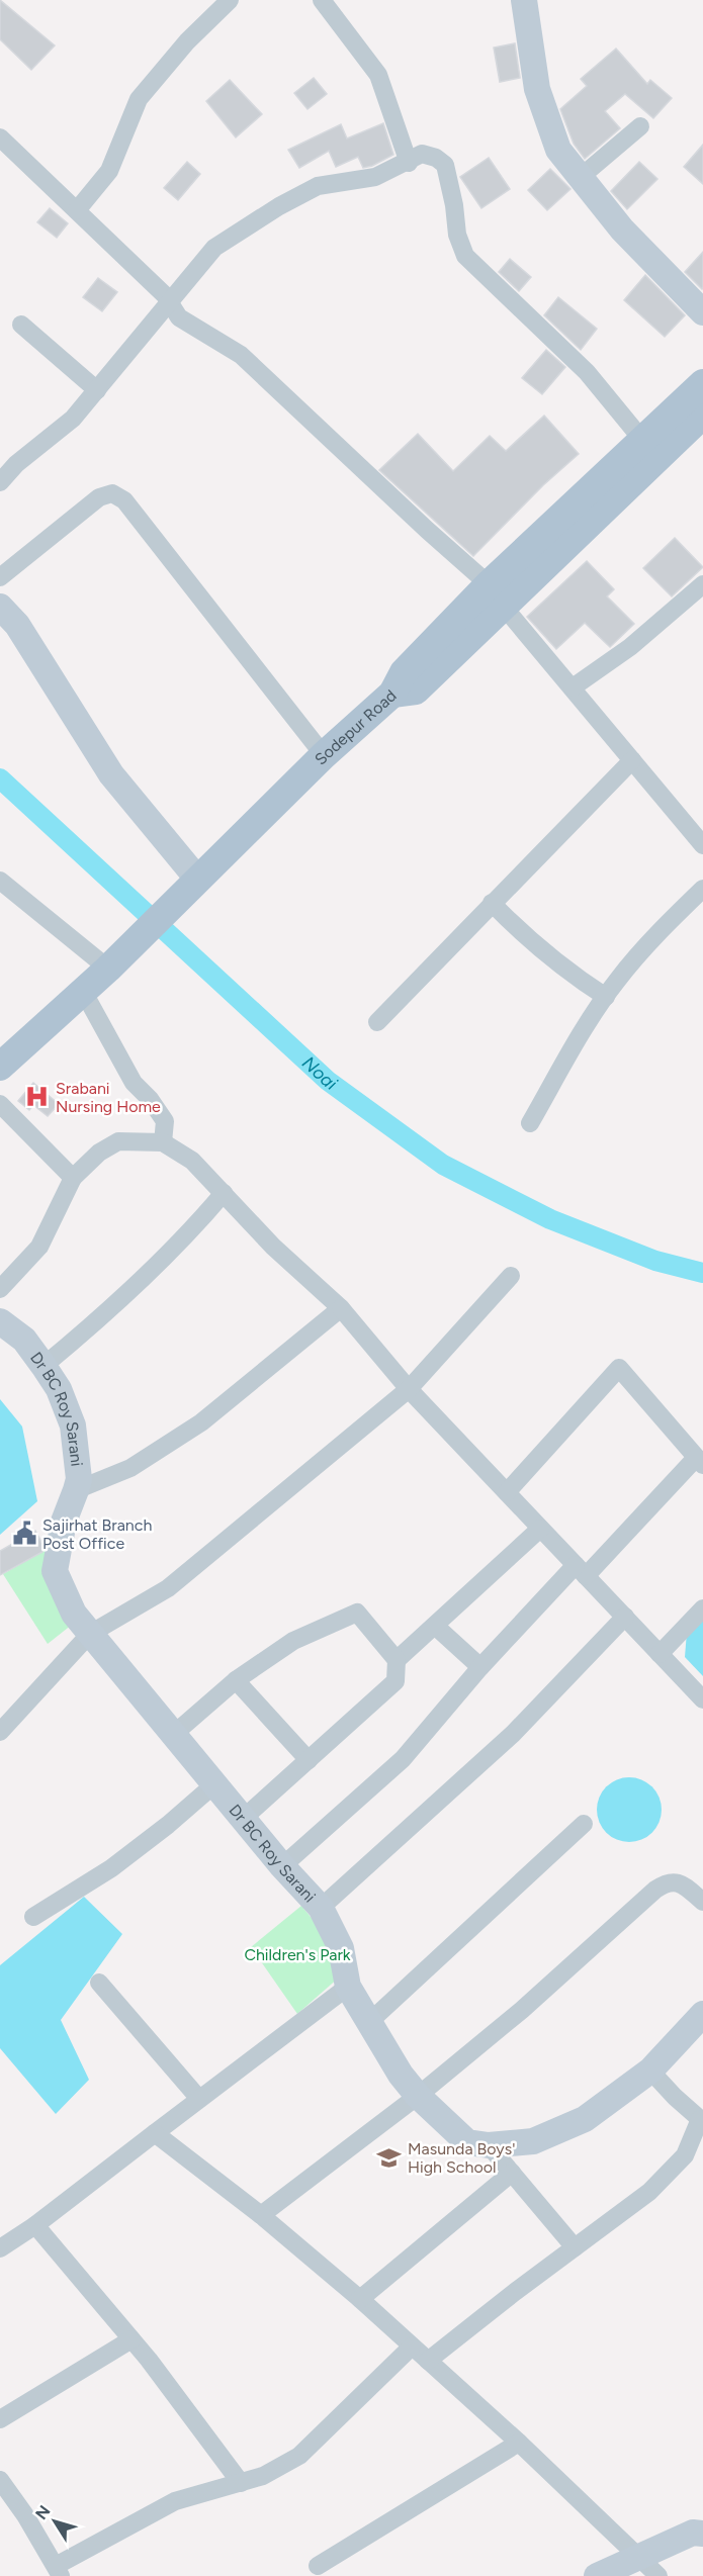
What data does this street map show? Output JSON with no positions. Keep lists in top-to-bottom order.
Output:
{
  "streets": {
    "main road": ["Sodepur Road"],
    "street": ["Dr BC Roy Sarani"]
  },
  "water": ["Noai"],
  "parks": ["Children's Park"],
  "places": {
    "hospital": ["Srabani Nursing Home"],
    "public building": ["Sajirhat Branch Post Office"],
    "school or university": ["Masunda Boys' High School"]
  },
  "north": "top left"
}
